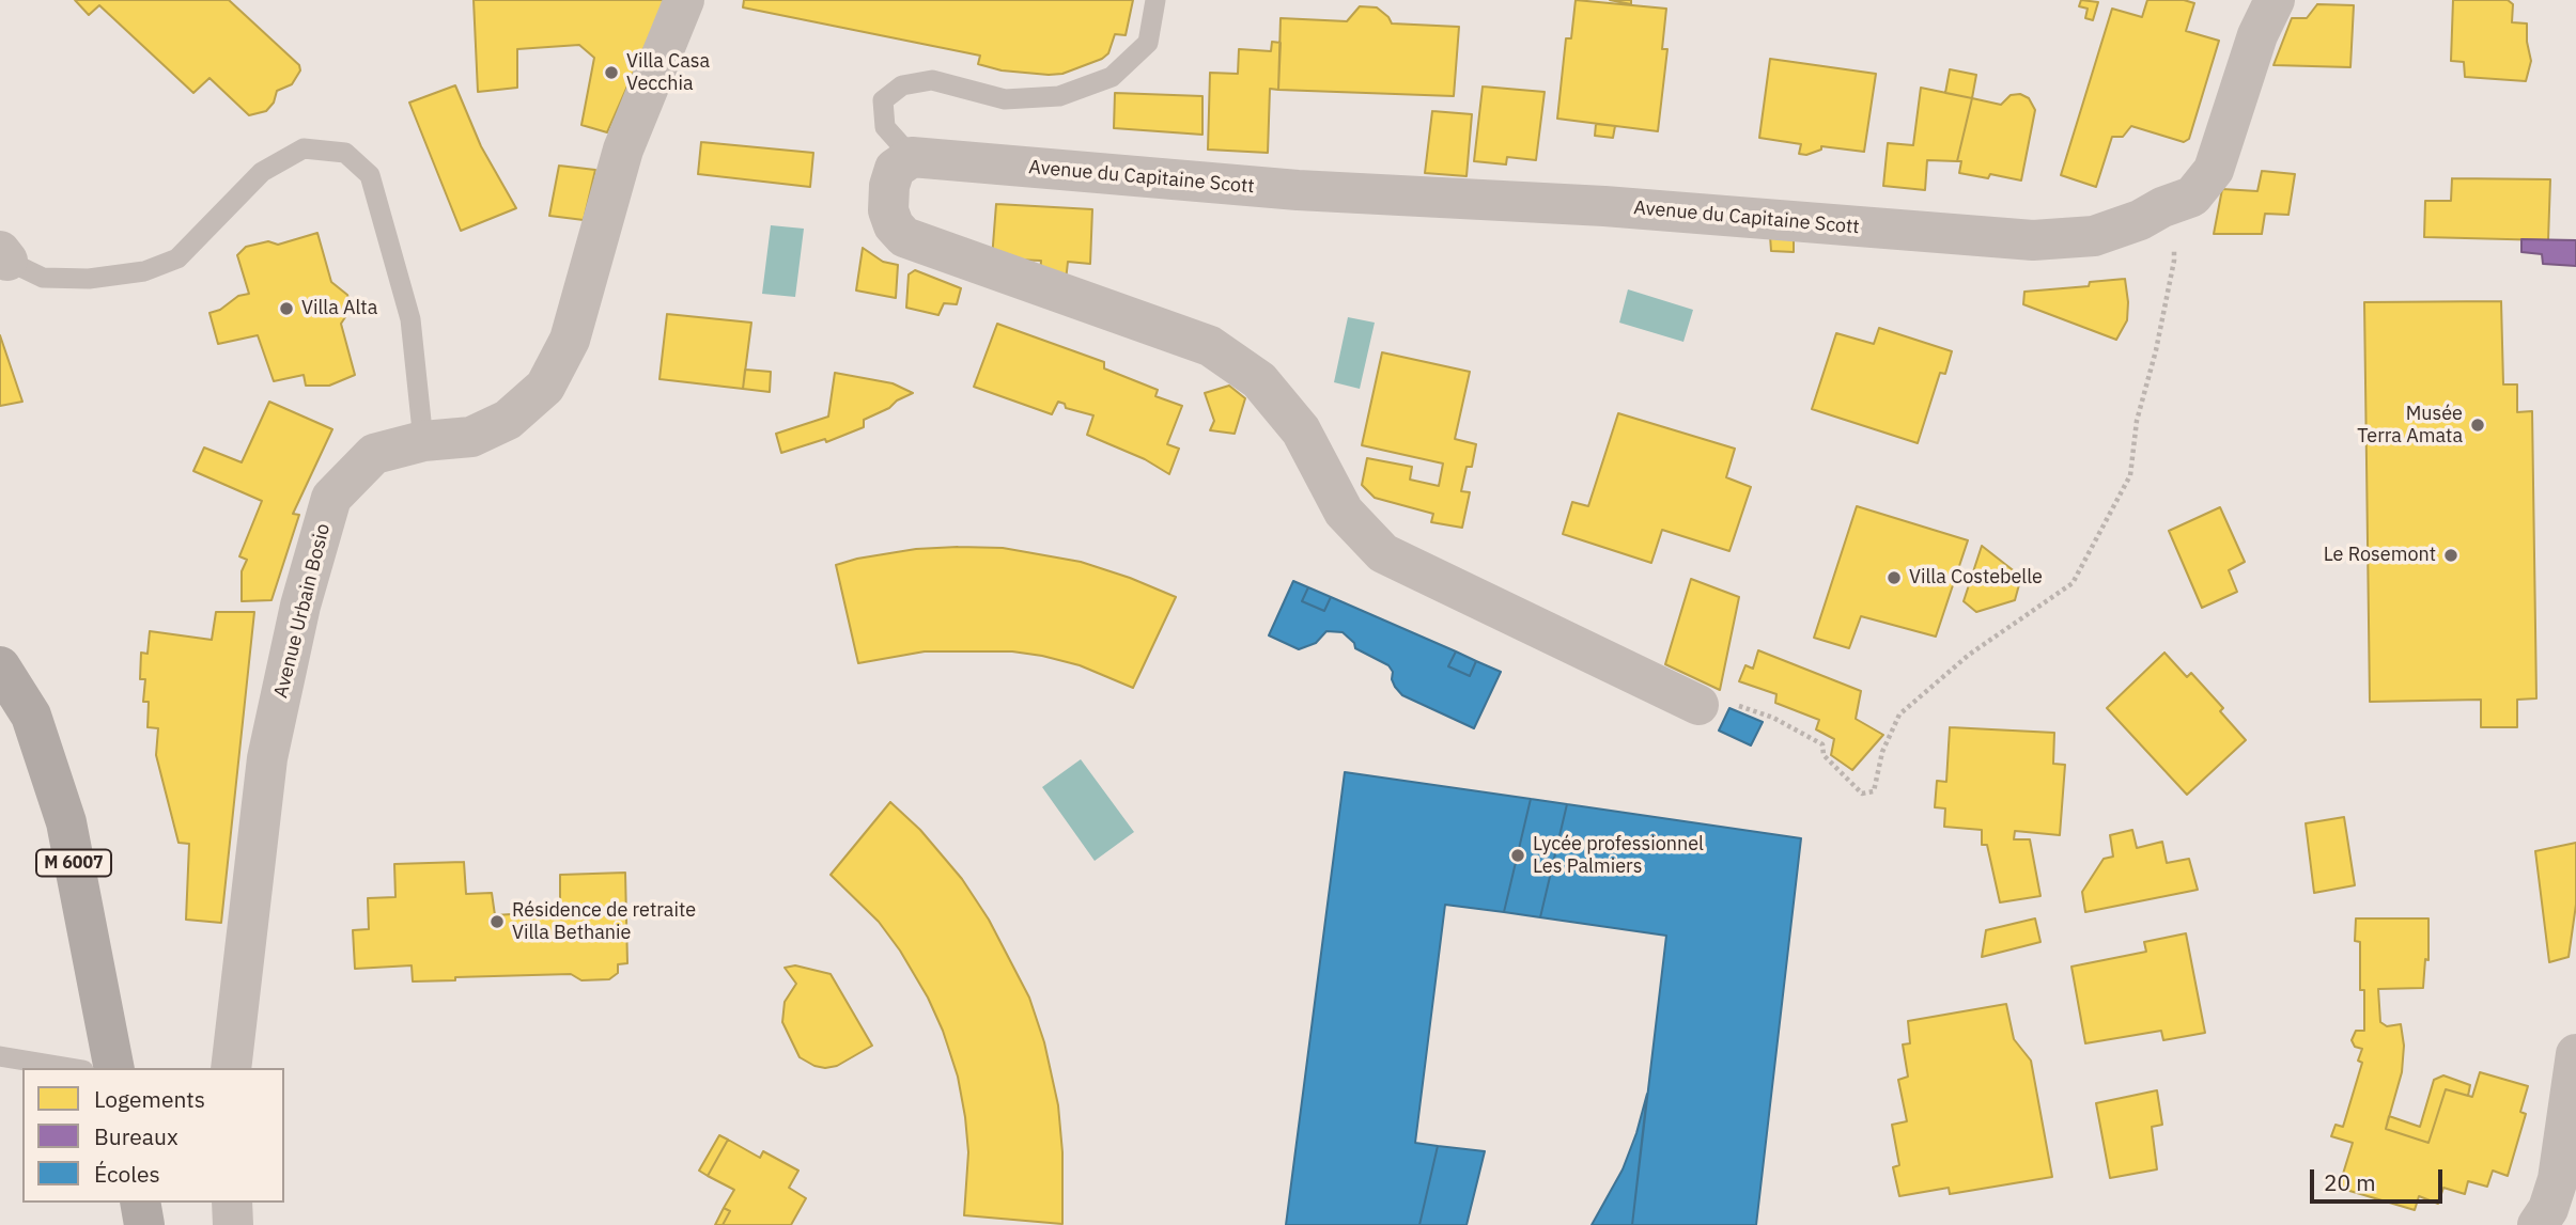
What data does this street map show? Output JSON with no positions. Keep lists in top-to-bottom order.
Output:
{
  "streets": {
    "main road": ["M 6007"],
    "street": ["Avenue du Capitaine Scott", "Avenue Urbain Bosio"]
  },
  "places": [
    "Villa Casa Vecchia",
    "Villa Alta",
    "Musée Terra Amata",
    "Le Rosemont",
    "Villa Costebelle",
    "Lycée professionnel Les Palmiers",
    "Résidence de retraite Villa Bethanie"
  ],
  "legend": ["Logements", "Bureaux", "Écoles"],
  "scale_bar": "20 m"
}
